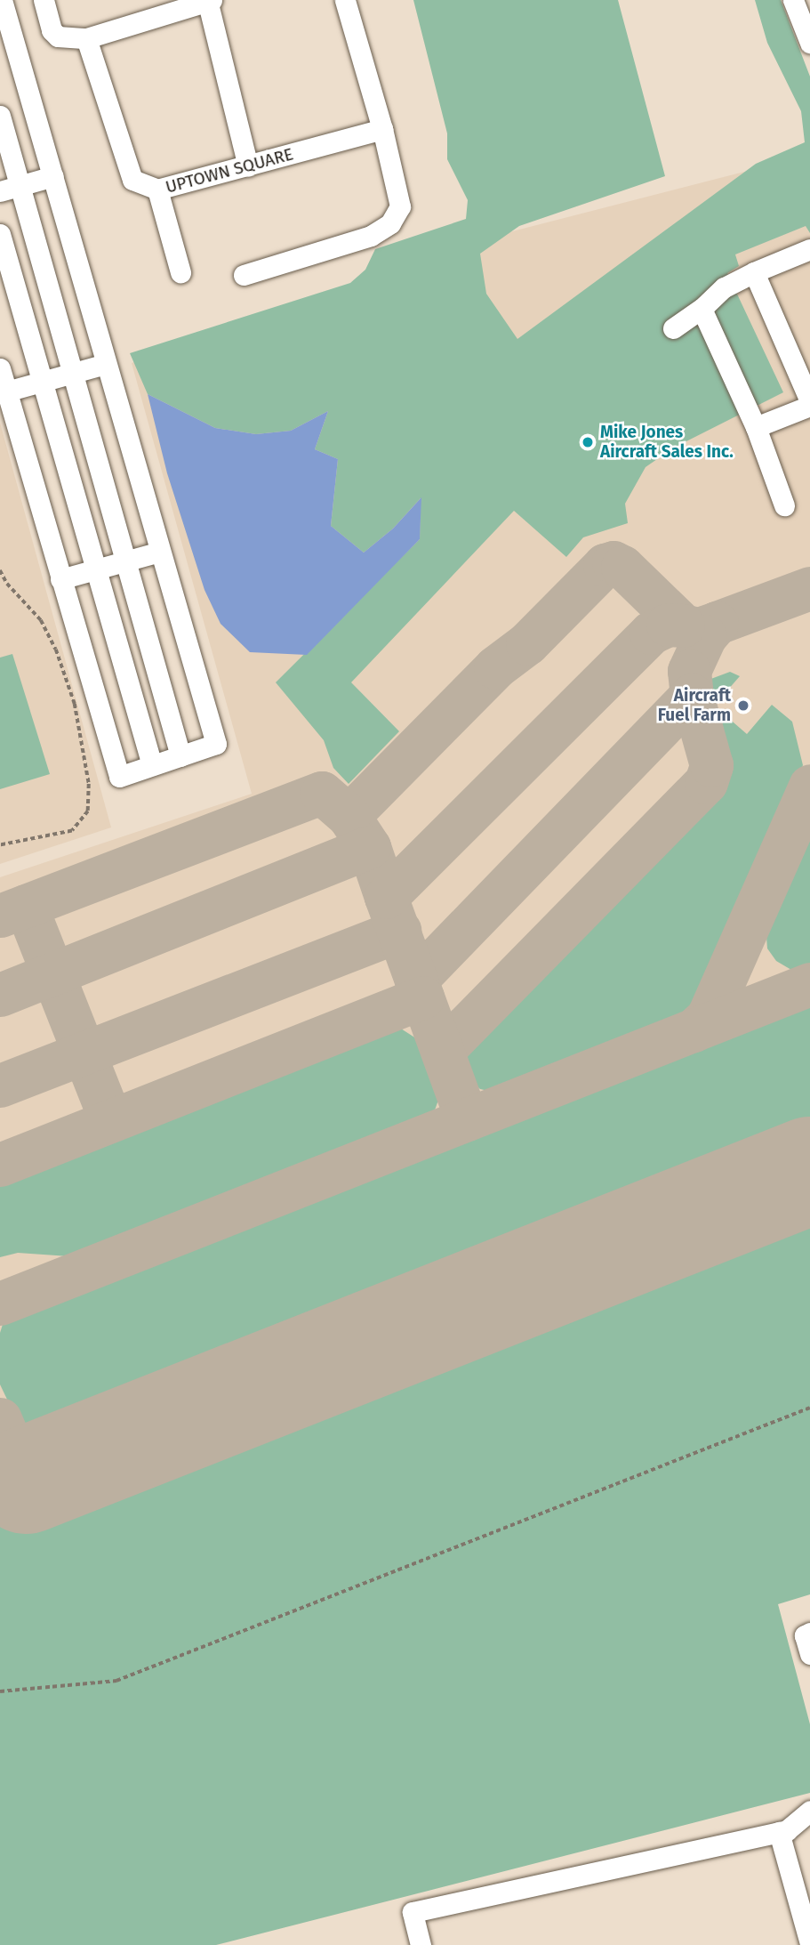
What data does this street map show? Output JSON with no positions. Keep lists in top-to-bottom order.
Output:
{
  "streets": {
    "street": ["UPTOWN SQUARE"]
  },
  "places": ["Mike Jones Aircraft Sales Inc.", "Aircraft Fuel Farm"]
}
